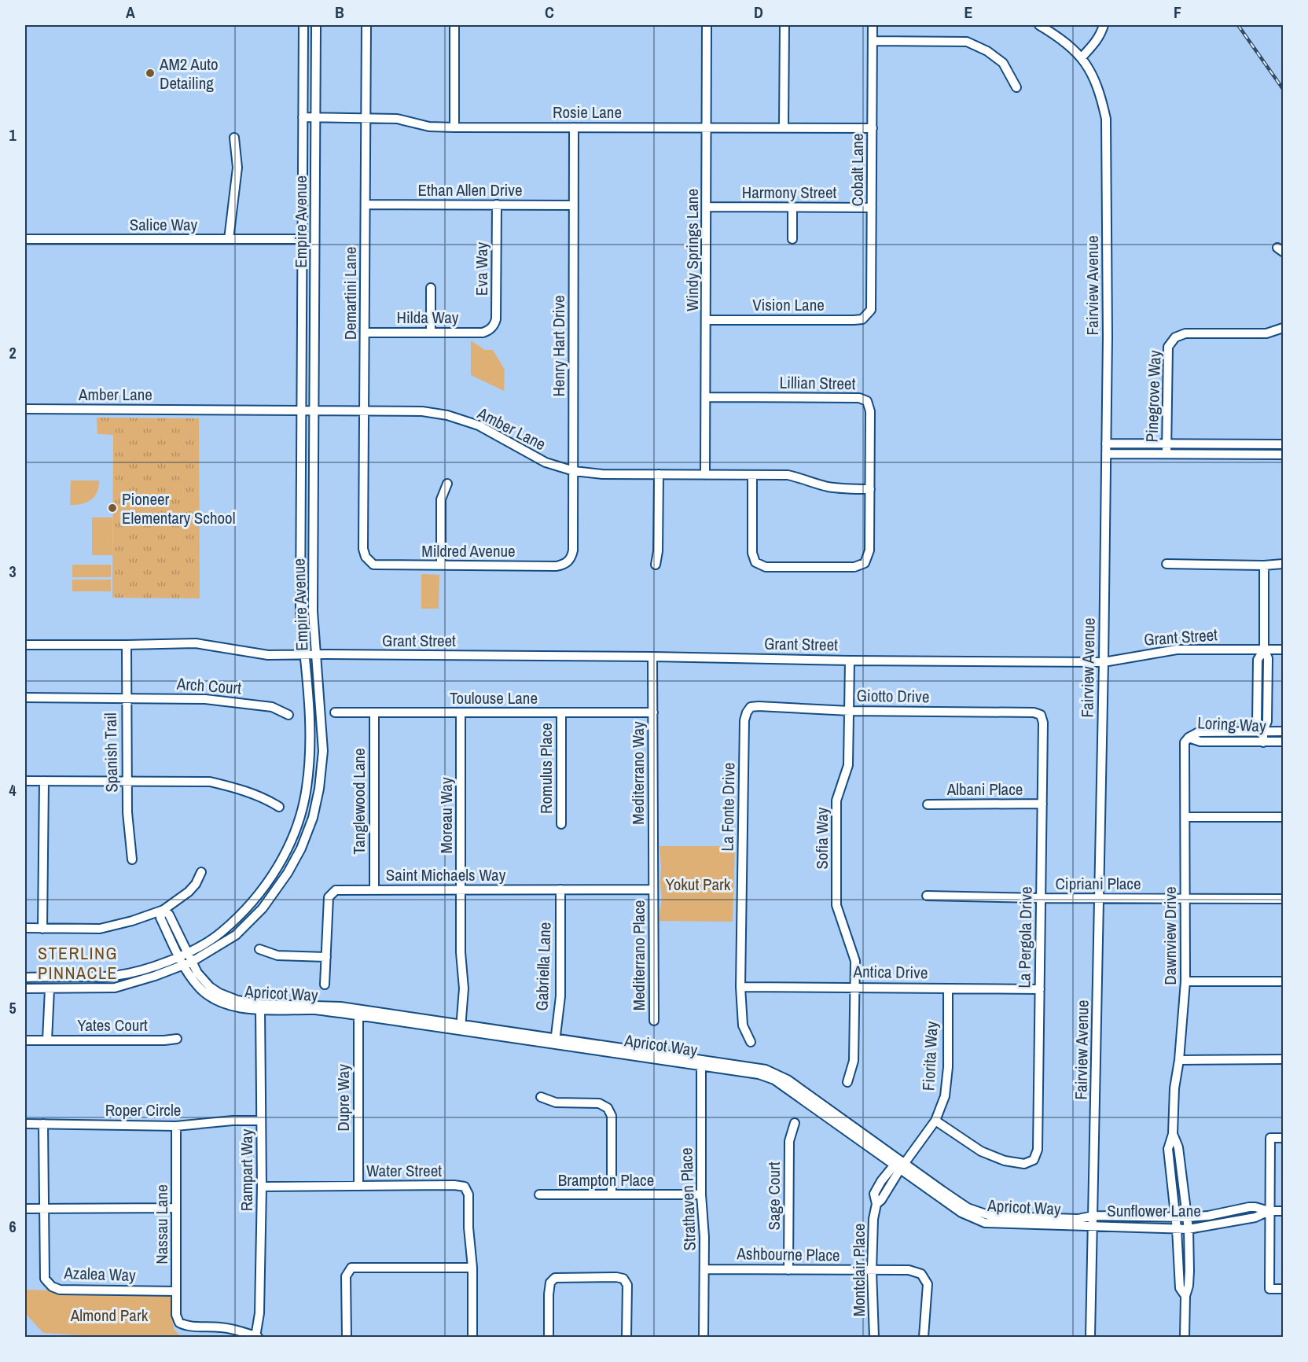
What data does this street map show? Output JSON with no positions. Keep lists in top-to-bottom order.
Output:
{
  "streets": {
    "street": [
      "Rosie Lane",
      "Cobalt Lane",
      "Ethan Allen Drive",
      "Harmony Street",
      "Empire Avenue",
      "Salice Way",
      "Windy Springs Lane",
      "Eva Way",
      "Fairview Avenue",
      "Demartini Lane",
      "Vision Lane",
      "Hilda Way",
      "Henry Hart Drive",
      "Lillian Street",
      "Amber Lane",
      "Pinegrove Way",
      "Mildred Avenue",
      "Grant Street",
      "Arch Court",
      "Giotto Drive",
      "Toulouse Lane",
      "Loring Way",
      "Spanish Trail",
      "Romulus Place",
      "Mediterrano Way",
      "Albani Place",
      "Tanglewood Lane",
      "La Fonte Drive",
      "Moreau Way",
      "Sofia Way",
      "Saint Michaels Way",
      "Cipriani Place",
      "Dawnview Drive",
      "La Pergola Drive",
      "Mediterrano Place",
      "Gabriella Lane",
      "Antica Drive",
      "Apricot Way",
      "Yates Court",
      "Fiorita Way",
      "Dupre Way",
      "Roper Circle",
      "Rampart Way",
      "Water Street",
      "Brampton Place",
      "Sage Court",
      "Strathaven Place",
      "Sunflower Lane",
      "Nassau Lane",
      "Ashbourne Place",
      "Montclair Place",
      "Azalea Way"
    ]
  },
  "crossings": [
    ["Rosie Lane", "Cobalt Lane"],
    ["Rosie Lane", "Empire Avenue"],
    ["Rosie Lane", "Windy Springs Lane"],
    ["Rosie Lane", "Demartini Lane"],
    ["Rosie Lane", "Henry Hart Drive"],
    ["Cobalt Lane", "Harmony Street"],
    ["Cobalt Lane", "Vision Lane"],
    ["Ethan Allen Drive", "Eva Way"],
    ["Ethan Allen Drive", "Demartini Lane"],
    ["Ethan Allen Drive", "Henry Hart Drive"],
    ["Harmony Street", "Windy Springs Lane"],
    ["Empire Avenue", "Salice Way"],
    ["Empire Avenue", "Amber Lane"],
    ["Empire Avenue", "Grant Street"],
    ["Empire Avenue", "Apricot Way"],
    ["Windy Springs Lane", "Vision Lane"],
    ["Windy Springs Lane", "Lillian Street"],
    ["Windy Springs Lane", "Amber Lane"],
    ["Eva Way", "Hilda Way"],
    ["Fairview Avenue", "Grant Street"],
    ["Fairview Avenue", "Cipriani Place"],
    ["Fairview Avenue", "Apricot Way"],
    ["Fairview Avenue", "Sunflower Lane"],
    ["Demartini Lane", "Hilda Way"],
    ["Demartini Lane", "Amber Lane"],
    ["Demartini Lane", "Mildred Avenue"],
    ["Henry Hart Drive", "Amber Lane"],
    ["Henry Hart Drive", "Mildred Avenue"],
    ["Lillian Street", "Amber Lane"],
    ["Grant Street", "Mediterrano Way"],
    ["Grant Street", "Sofia Way"],
    ["Arch Court", "Spanish Trail"],
    ["Giotto Drive", "La Fonte Drive"],
    ["Giotto Drive", "Sofia Way"],
    ["Giotto Drive", "La Pergola Drive"],
    ["Toulouse Lane", "Romulus Place"],
    ["Toulouse Lane", "Mediterrano Way"],
    ["Toulouse Lane", "Tanglewood Lane"],
    ["Toulouse Lane", "Moreau Way"],
    ["Loring Way", "Dawnview Drive"],
    ["Mediterrano Way", "Saint Michaels Way"],
    ["Mediterrano Way", "Mediterrano Place"],
    ["Albani Place", "La Pergola Drive"],
    ["Tanglewood Lane", "Saint Michaels Way"],
    ["La Fonte Drive", "Antica Drive"],
    ["Moreau Way", "Saint Michaels Way"],
    ["Moreau Way", "Apricot Way"],
    ["Sofia Way", "Antica Drive"],
    ["Saint Michaels Way", "Mediterrano Place"],
    ["Saint Michaels Way", "Gabriella Lane"],
    ["Cipriani Place", "Dawnview Drive"],
    ["Cipriani Place", "La Pergola Drive"],
    ["Dawnview Drive", "Sunflower Lane"],
    ["La Pergola Drive", "Antica Drive"],
    ["La Pergola Drive", "Fiorita Way"],
    ["Gabriella Lane", "Apricot Way"],
    ["Antica Drive", "Fiorita Way"],
    ["Apricot Way", "Fiorita Way"],
    ["Apricot Way", "Dupre Way"],
    ["Apricot Way", "Rampart Way"],
    ["Apricot Way", "Strathaven Place"],
    ["Apricot Way", "Sunflower Lane"],
    ["Apricot Way", "Montclair Place"],
    ["Fiorita Way", "Montclair Place"],
    ["Dupre Way", "Water Street"],
    ["Roper Circle", "Rampart Way"],
    ["Roper Circle", "Nassau Lane"],
    ["Rampart Way", "Water Street"],
    ["Rampart Way", "Nassau Lane"],
    ["Brampton Place", "Strathaven Place"],
    ["Sage Court", "Ashbourne Place"],
    ["Strathaven Place", "Ashbourne Place"],
    ["Nassau Lane", "Azalea Way"],
    ["Ashbourne Place", "Montclair Place"]
  ],
  "districts": ["STERLING PINNACLE"],
  "parks": ["Yokut Park", "Almond Park"],
  "places": ["AM2 Auto Detailing", "Pioneer Elementary School"],
  "grid": {
    "columns": [
      "A",
      "B",
      "C",
      "D",
      "E",
      "F"
    ],
    "rows": [
      "1",
      "2",
      "3",
      "4",
      "5",
      "6"
    ]
  }
}
